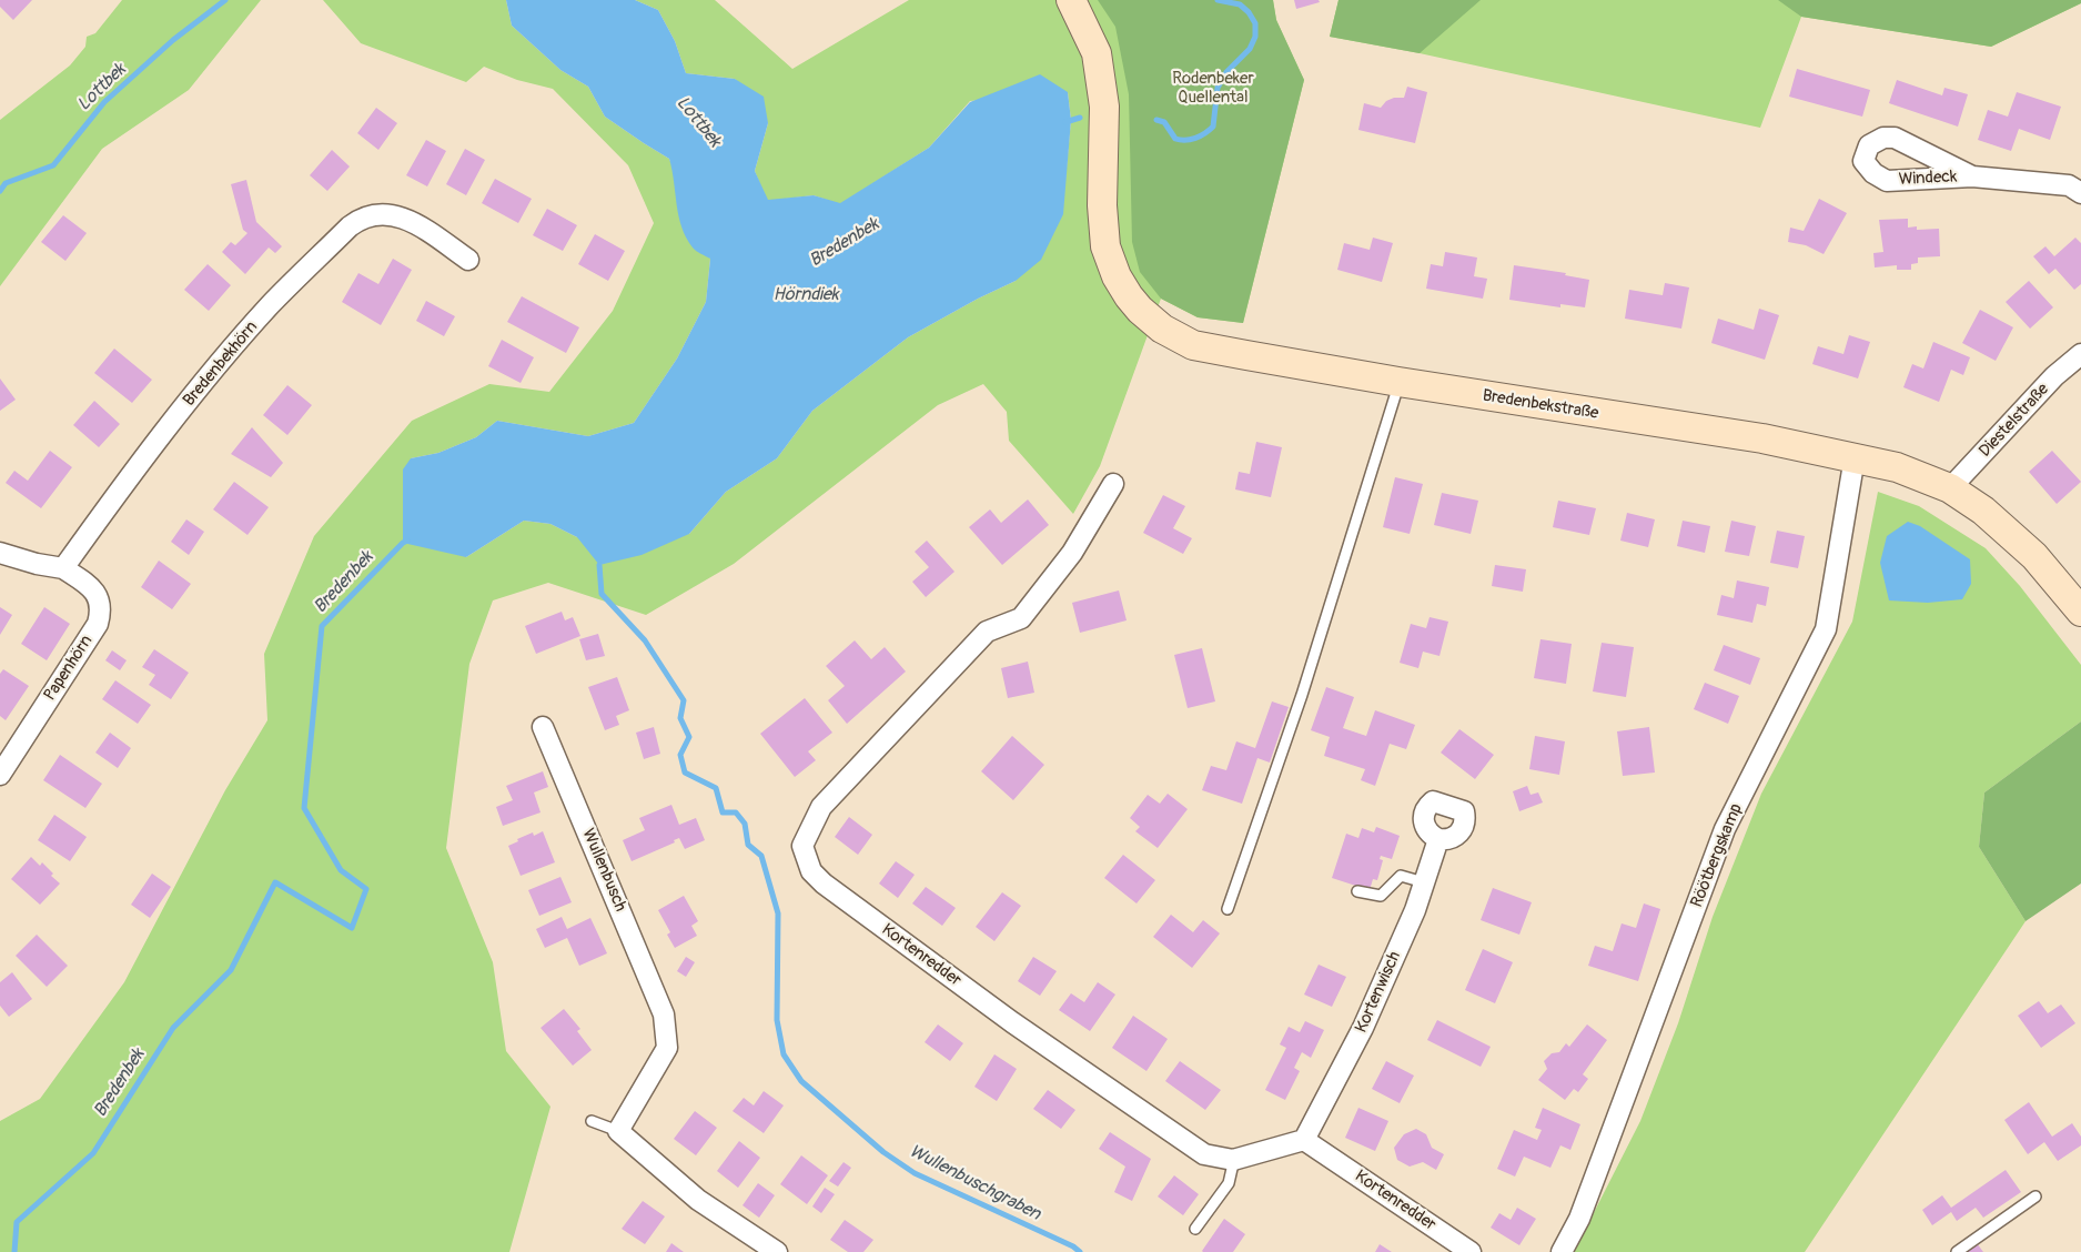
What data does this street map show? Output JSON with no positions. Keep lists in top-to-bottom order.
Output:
{
  "streets": {
    "street": [
      "Windeck",
      "Bredenbekhörn",
      "Bredenbekstraße",
      "Diestelstraße",
      "Papenhörn",
      "Röötbergskamp",
      "Wullenbusch",
      "Kortenredder",
      "Kortenwisch"
    ]
  },
  "crossings": [
    ["Bredenbekhörn", "Papenhörn"],
    ["Bredenbekstraße", "Diestelstraße"],
    ["Bredenbekstraße", "Röötbergskamp"],
    ["Kortenredder", "Kortenwisch"]
  ],
  "water": [
    "Lottbek",
    "Bredenbek",
    "Hörndiek",
    "Wullenbuschgraben"
  ],
  "parks": ["Rodenbeker Quellental"]
}
